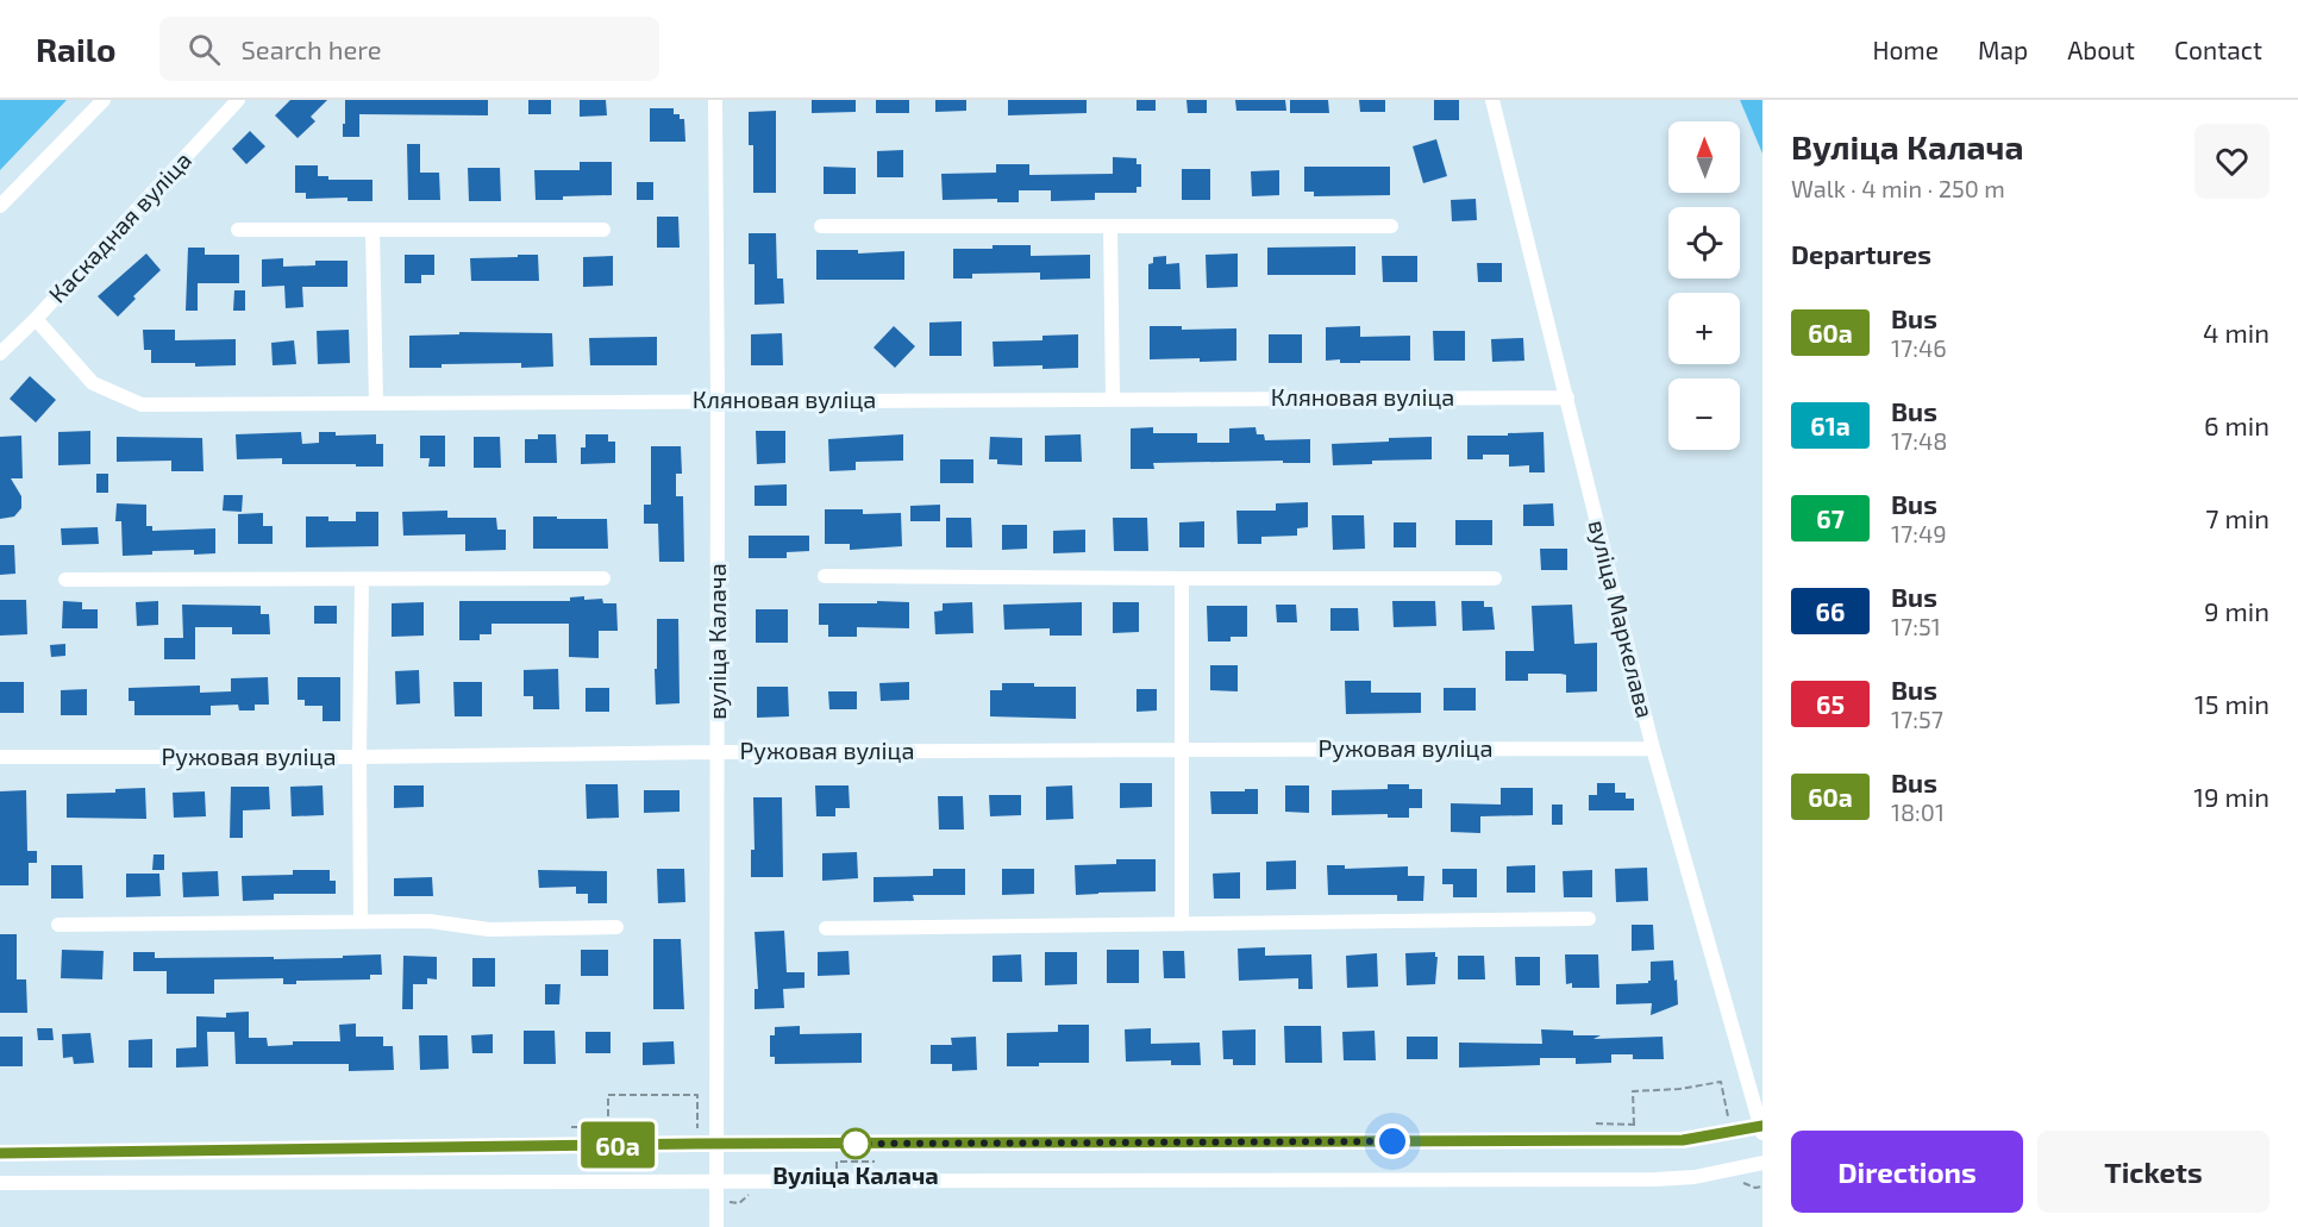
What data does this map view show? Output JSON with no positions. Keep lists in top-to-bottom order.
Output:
{
  "streets": {
    "street": [
      "Каскадная вуліца",
      "Кляновая вуліца",
      "вуліца Маркелава",
      "вуліца Калача",
      "Ружовая вуліца"
    ]
  },
  "crossings": [
    ["Каскадная вуліца", "Кляновая вуліца"],
    ["Кляновая вуліца", "вуліца Маркелава"],
    ["Кляновая вуліца", "вуліца Калача"],
    ["вуліца Маркелава", "Ружовая вуліца"],
    ["вуліца Калача", "Ружовая вуліца"]
  ],
  "places": ["Вуліца Калача"],
  "lines": ["bus line 60а"],
  "north": "top",
  "page": {
    "header": "Railo",
    "search": "Search here",
    "nav": [
      "Home",
      "Map",
      "About",
      "Contact"
    ],
    "on_map": "60а",
    "heading": [
      ["Вуліца Калача", "Walk · 4 min · 250 m"],
      "Departures"
    ],
    "map_buttons": ["+", "−"],
    "list": [
      {
        "mark": "60а",
        "name": "Bus",
        "note": "17:46",
        "value": "4 min"
      },
      {
        "mark": "61а",
        "name": "Bus",
        "note": "17:48",
        "value": "6 min"
      },
      {
        "mark": "67",
        "name": "Bus",
        "note": "17:49",
        "value": "7 min"
      },
      {
        "mark": "66",
        "name": "Bus",
        "note": "17:51",
        "value": "9 min"
      },
      {
        "mark": "65",
        "name": "Bus",
        "note": "17:57",
        "value": "15 min"
      },
      {
        "mark": "60а",
        "name": "Bus",
        "note": "18:01",
        "value": "19 min"
      }
    ],
    "buttons": ["Directions", "Tickets"]
  }
}
